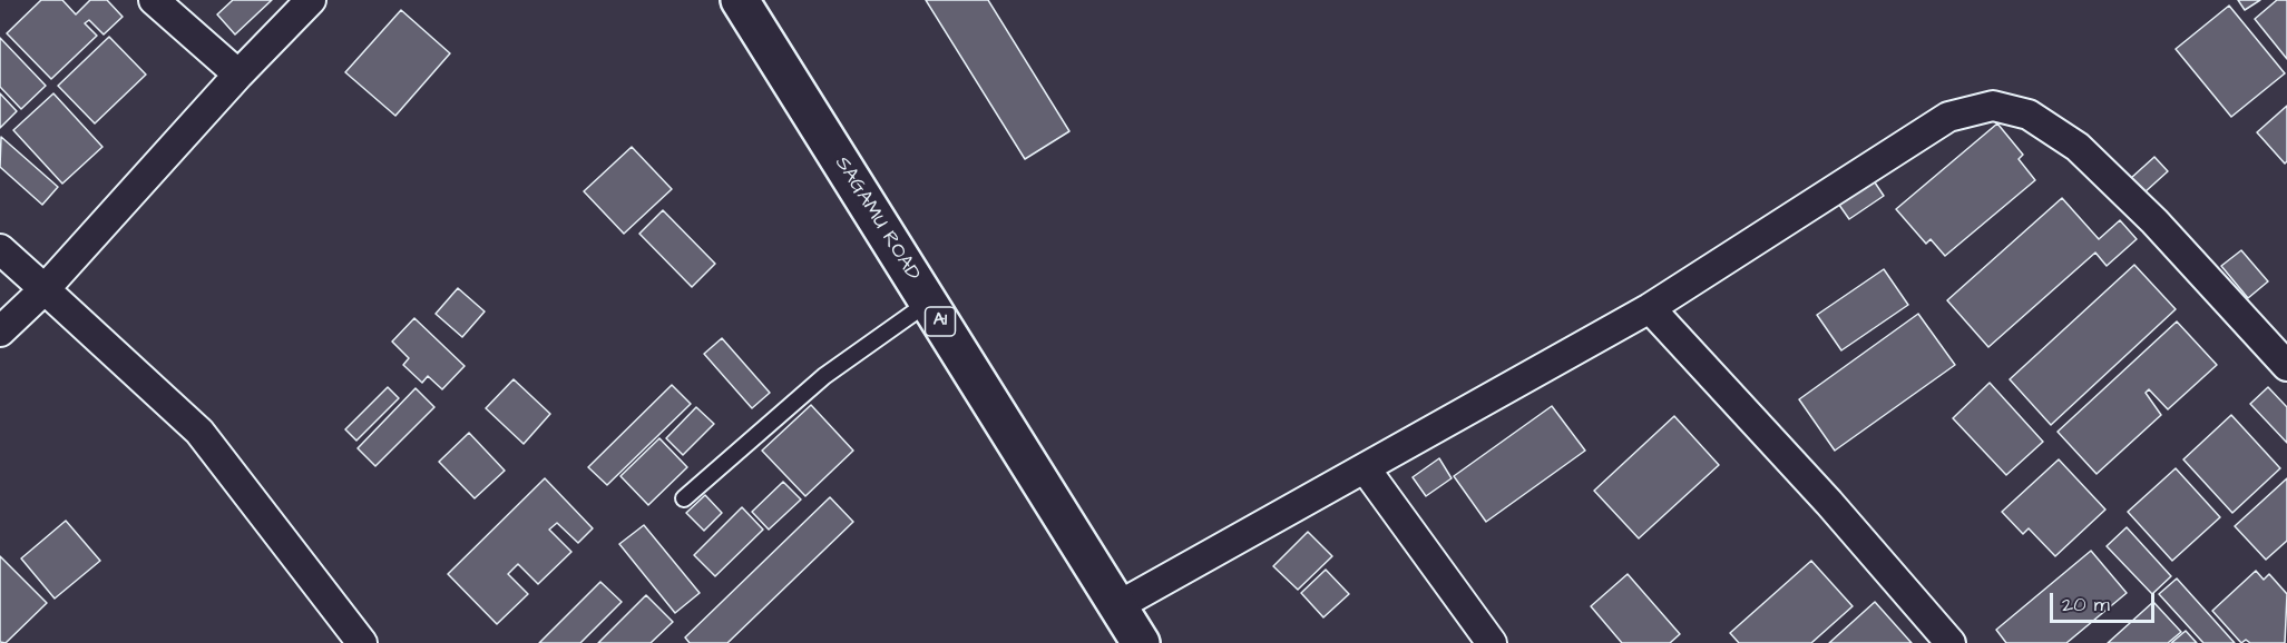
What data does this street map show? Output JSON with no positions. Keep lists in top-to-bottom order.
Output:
{
  "streets": {
    "highway": ["SAGAMU ROAD", "A1"]
  },
  "scale_bar": "20 m"
}
